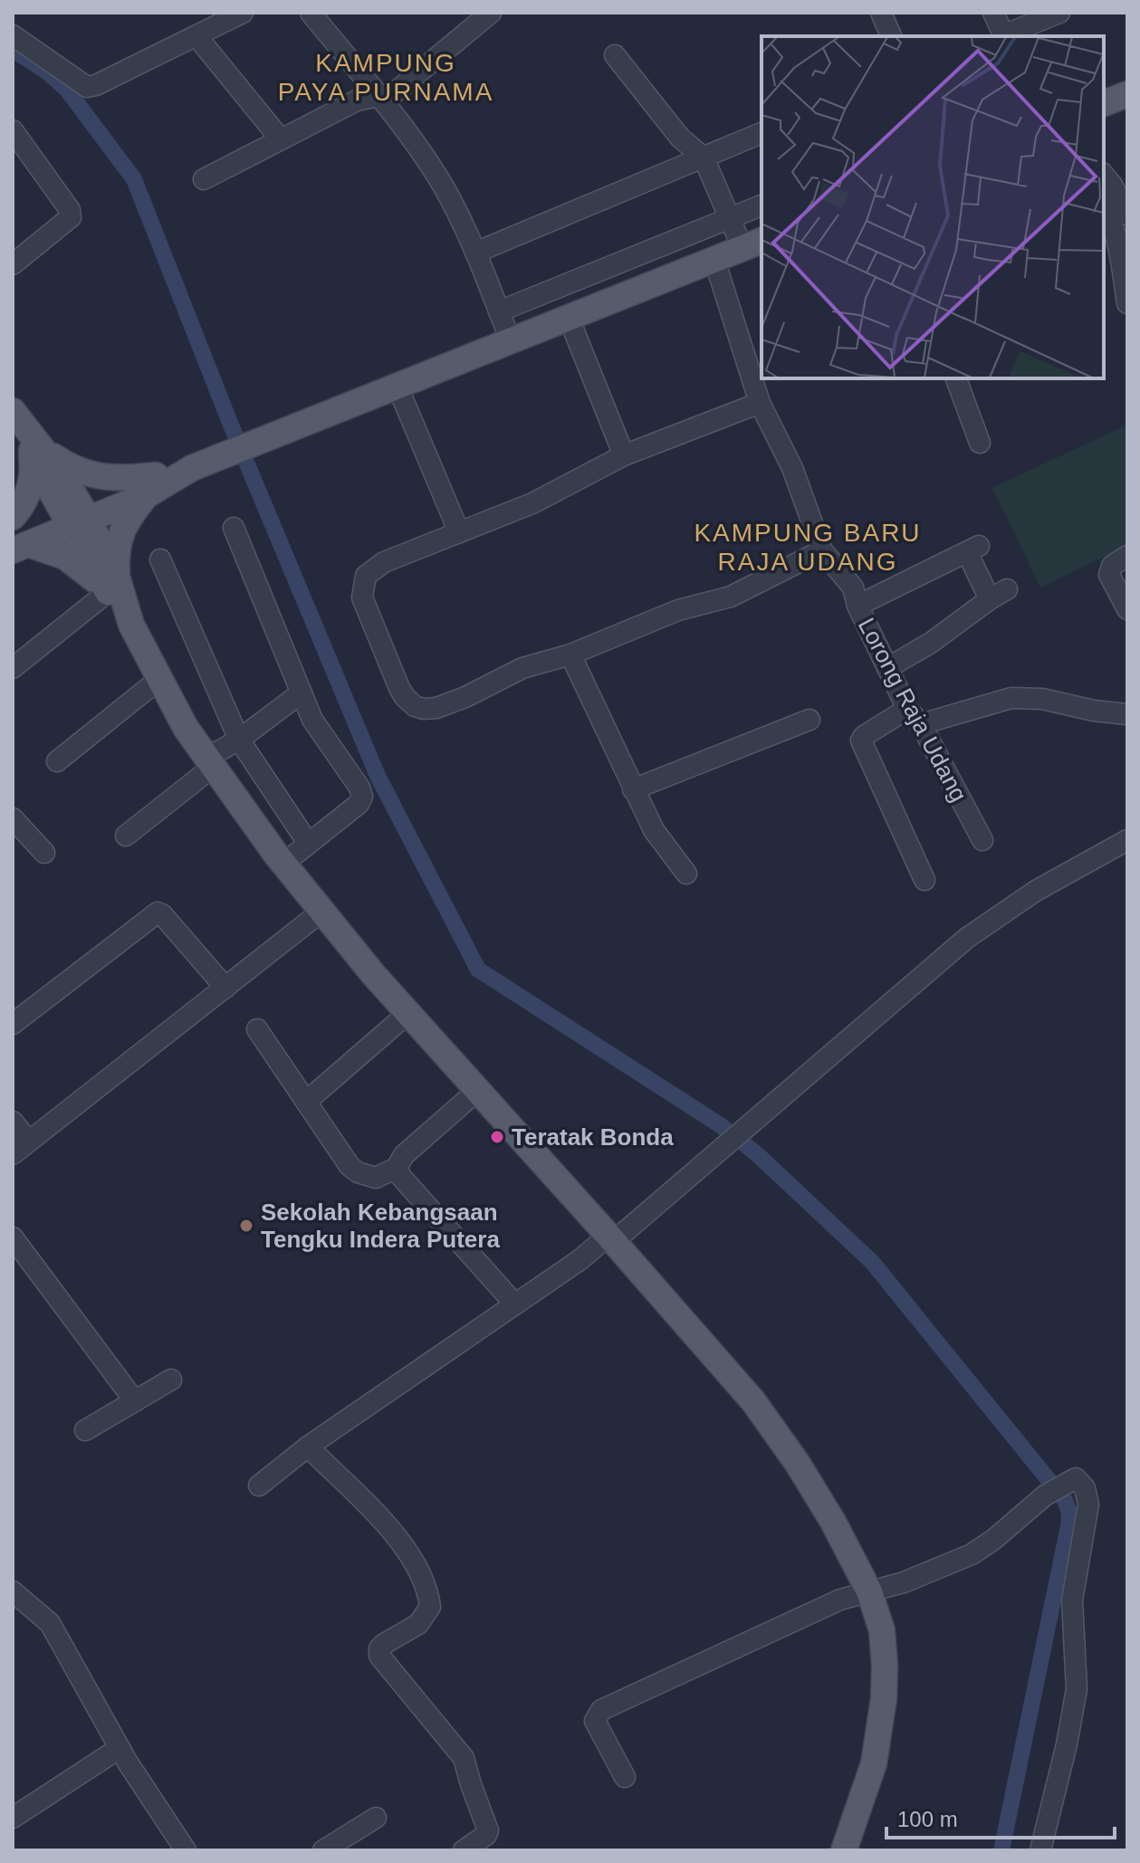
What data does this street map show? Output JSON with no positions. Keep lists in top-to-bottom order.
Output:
{
  "streets": {
    "street": ["Lorong Raja Udang"]
  },
  "districts": ["KAMPUNG PAYA PURNAMA", "KAMPUNG BARU RAJA UDANG"],
  "places": ["Teratak Bonda", "Sekolah Kebangsaan Tengku Indera Putera"],
  "scale_bar": "100 m"
}
